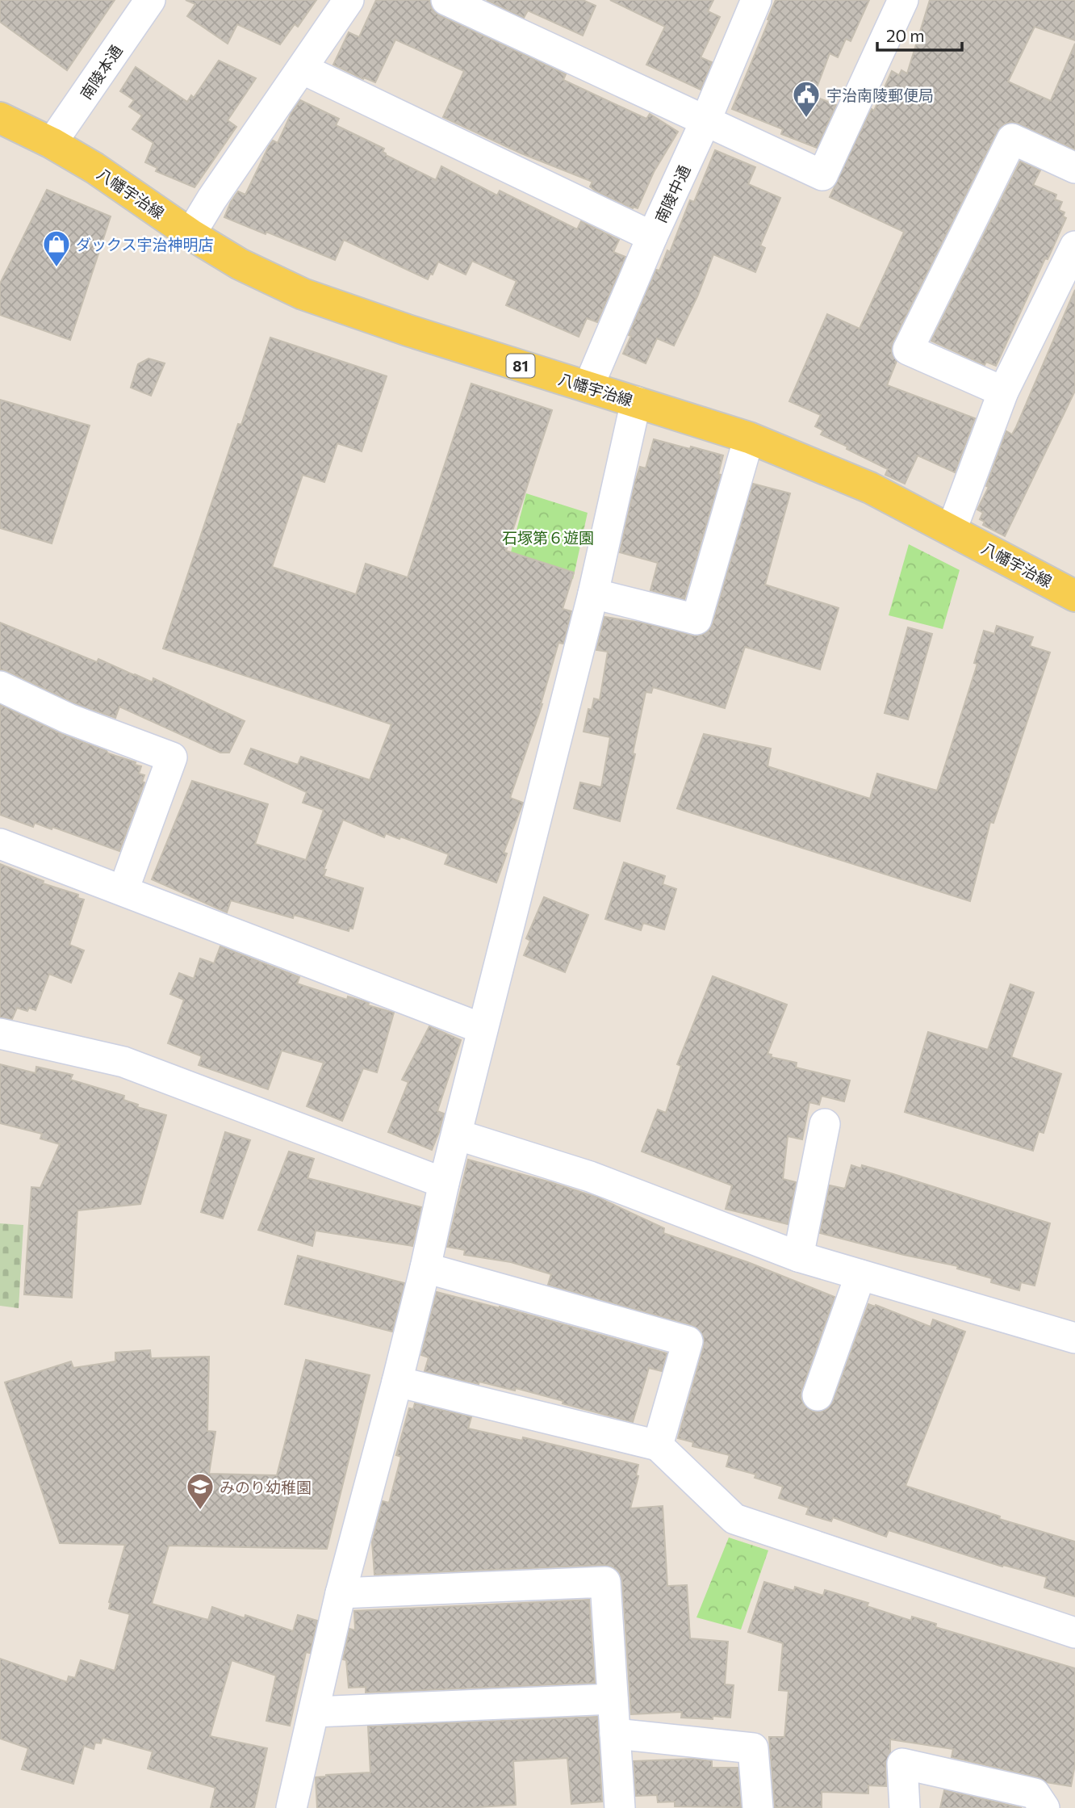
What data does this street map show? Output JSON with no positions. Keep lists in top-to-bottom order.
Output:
{
  "streets": {
    "main road": ["八幡宇治線", "81"],
    "street": ["南陵本通", "南陵中通"]
  },
  "crossings": [
    ["南陵本通", "八幡宇治線"],
    ["八幡宇治線", "南陵中通"]
  ],
  "parks": ["石塚第６遊園"],
  "places": {
    "public building": ["宇治南陵郵便局"],
    "shop": ["ダックス宇治神明店"],
    "school or university": ["みのり幼稚園"]
  },
  "scale_bar": "20 m"
}
